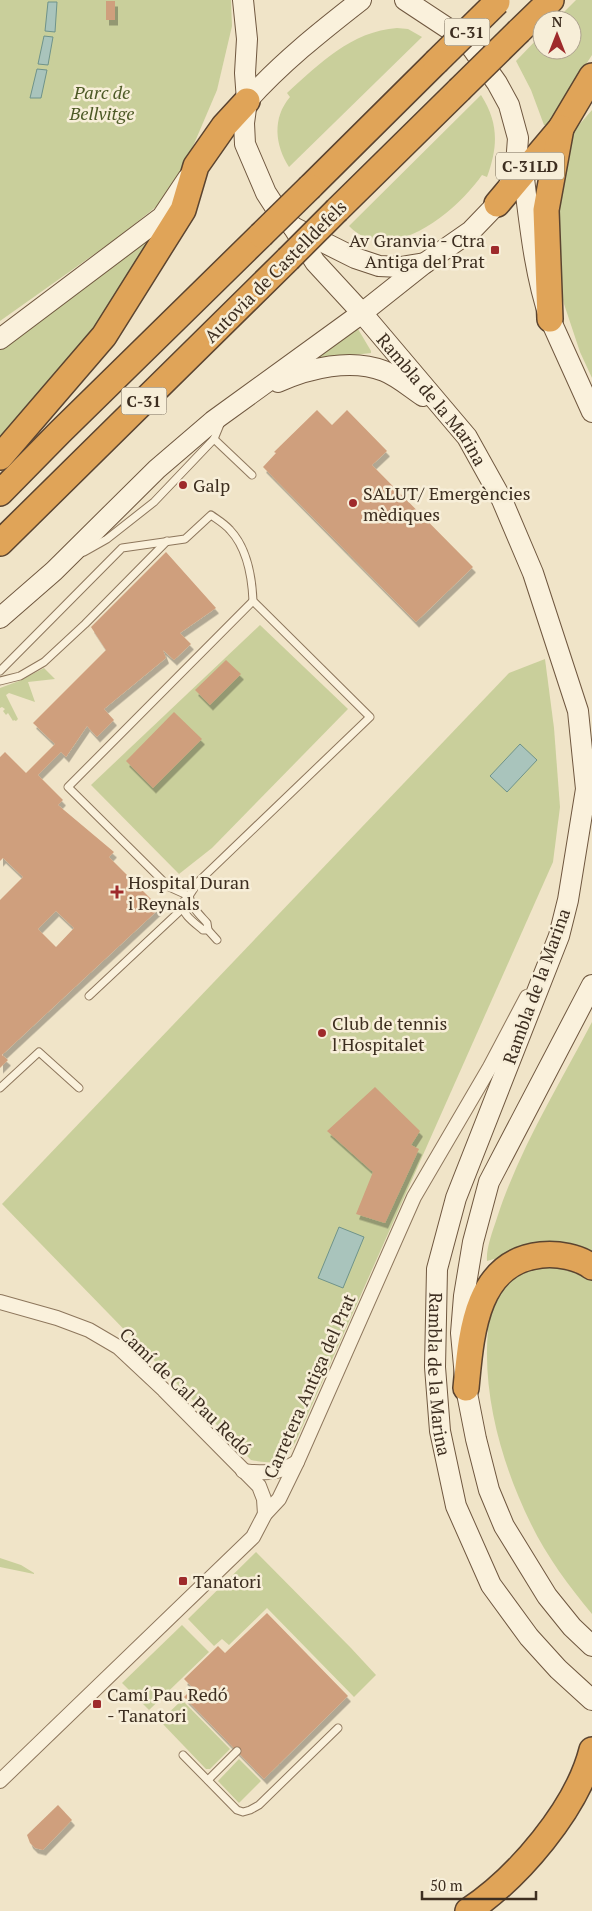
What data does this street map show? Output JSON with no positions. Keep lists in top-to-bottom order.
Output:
{
  "streets": {
    "highway": ["C-31", "C-31LD", "Autovia de Castelldefels"],
    "street": ["Rambla de la Marina", "Carretera Antiga del Prat", "Camí de Cal Pau Redó"]
  },
  "crossings": [
    ["C-31LD", "Rambla de la Marina"],
    ["Rambla de la Marina", "Carretera Antiga del Prat"],
    ["Carretera Antiga del Prat", "Camí de Cal Pau Redó"]
  ],
  "parks": ["Parc de Bellvitge"],
  "places": {
    "transit": ["Av Granvia - Ctra Antiga del Prat", "Tanatori", "Camí Pau Redó - Tanatori"],
    "other": ["Galp", "SALUT/ Emergències mèdiques", "Club de tennis l'Hospitalet"],
    "health": ["Hospital Duran i Reynals"]
  },
  "scale_bar": "50 m",
  "north": "top"
}
